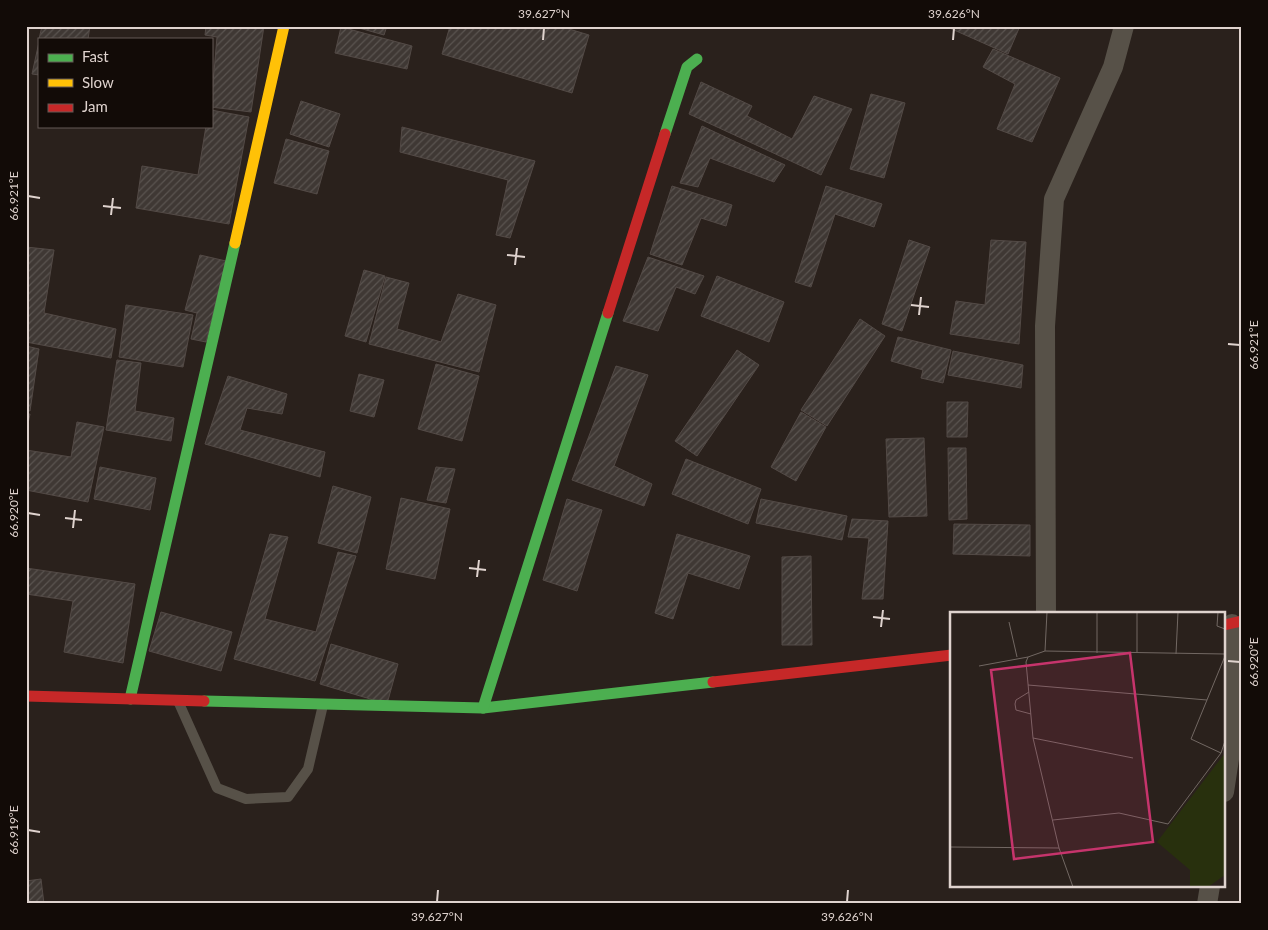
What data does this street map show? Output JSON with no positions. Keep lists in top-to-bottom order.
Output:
{
  "legend": ["Fast", "Slow", "Jam"],
  "coordinates": [
    "39.627°N",
    "39.626°N",
    "66.921°E",
    "66.920°E",
    "66.919°E"
  ]
}
